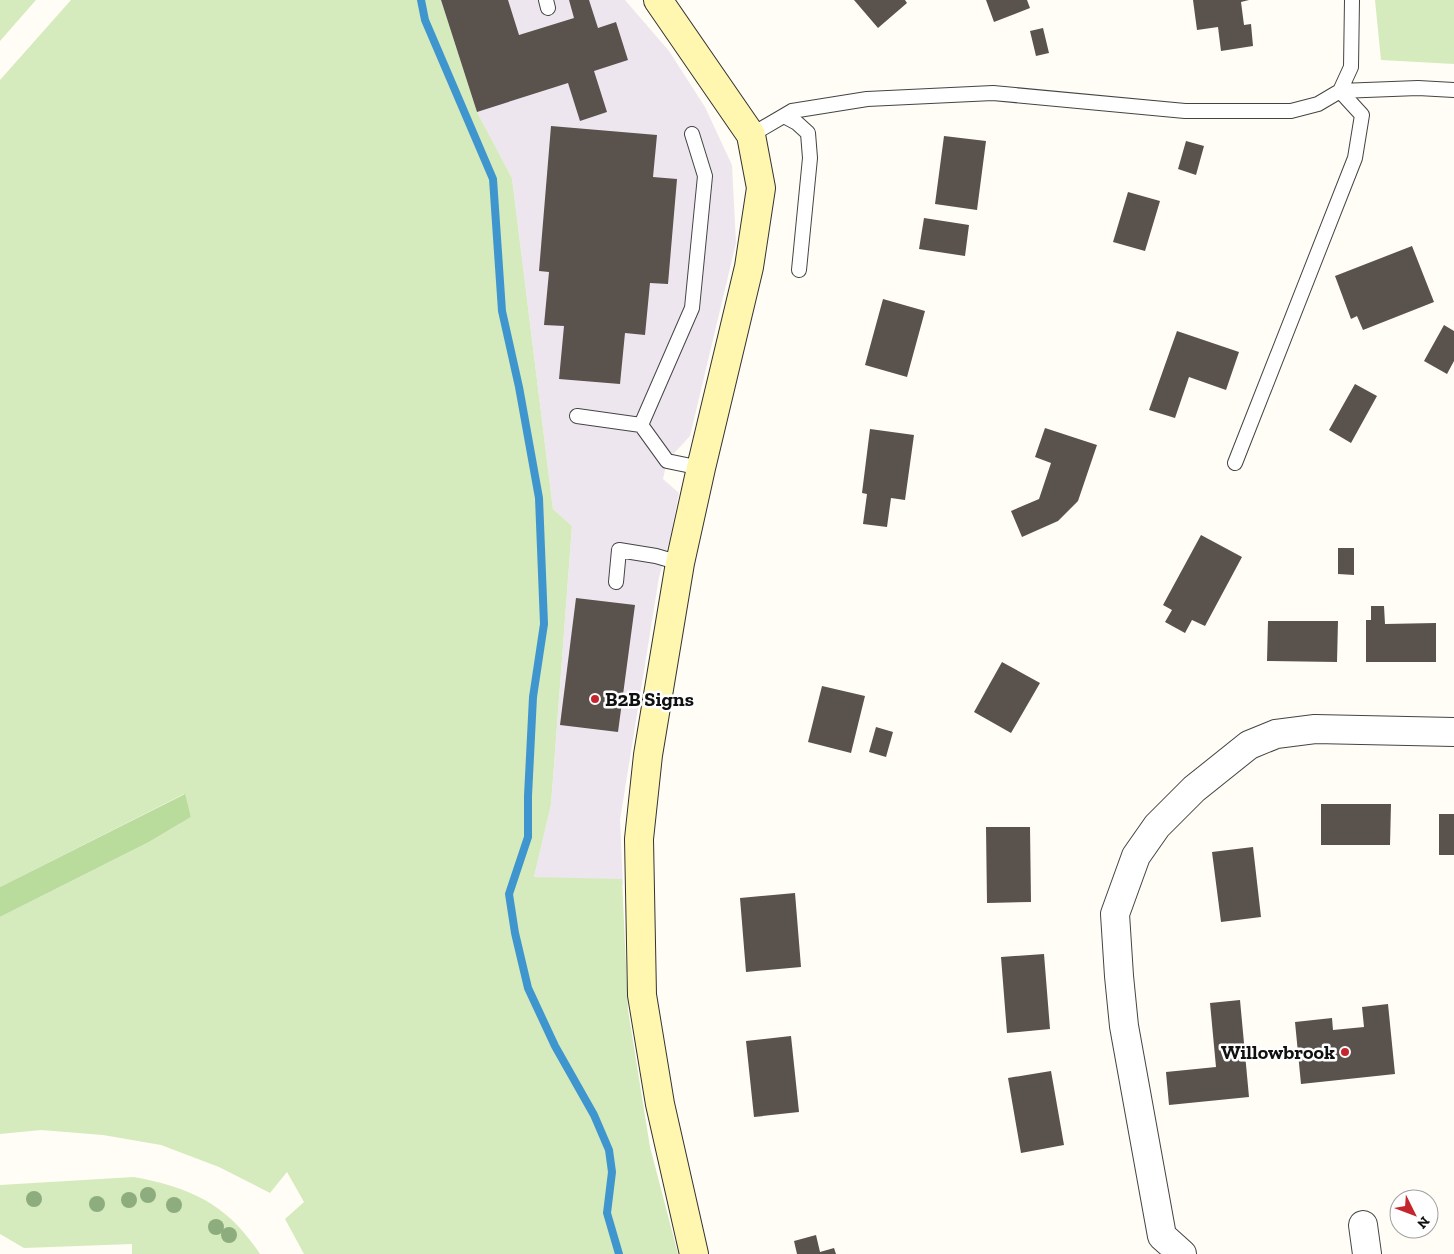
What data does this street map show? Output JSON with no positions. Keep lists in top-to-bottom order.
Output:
{
  "places": ["B2B Signs", "Willowbrook"],
  "north": "bottom right"
}
